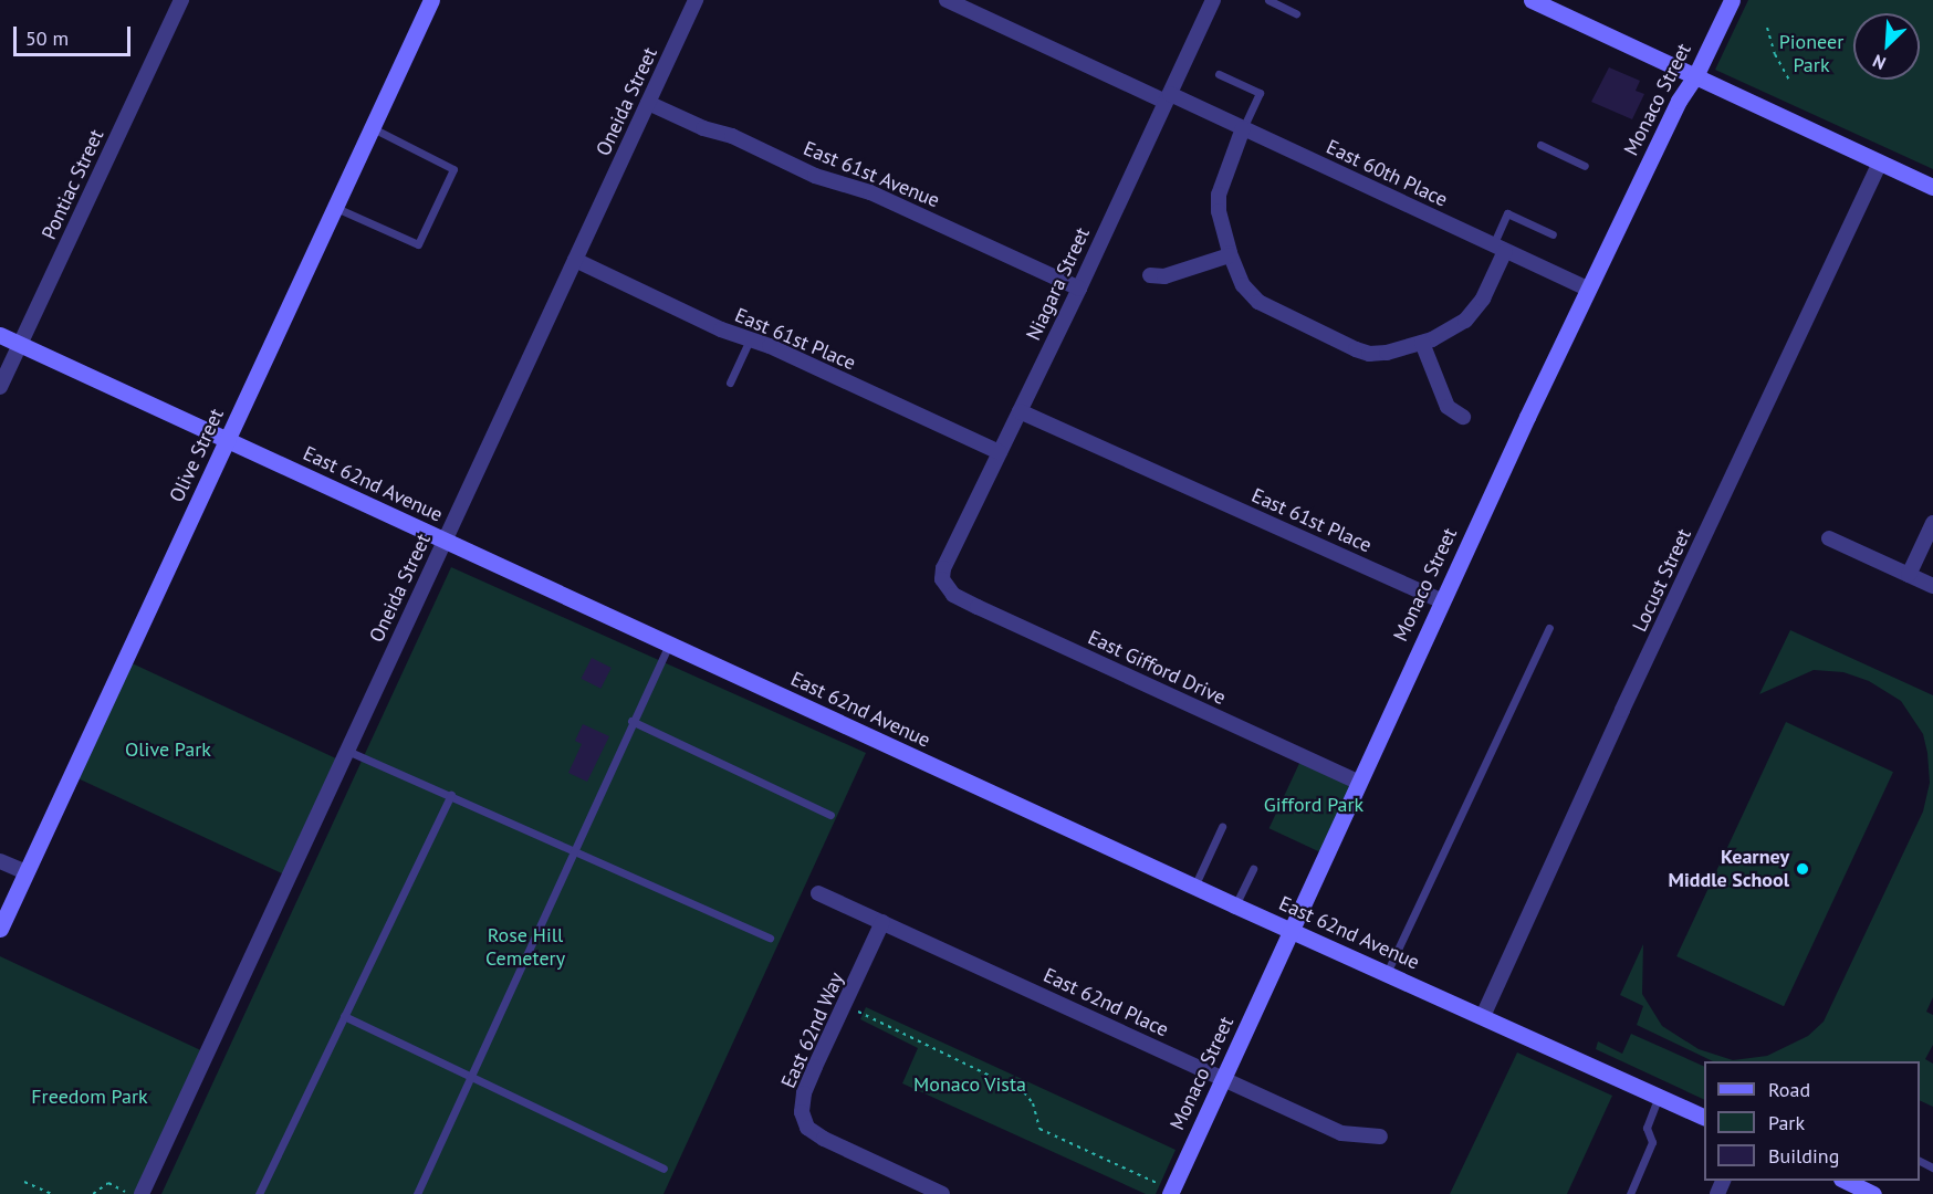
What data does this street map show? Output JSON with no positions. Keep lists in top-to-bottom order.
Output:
{
  "streets": {
    "street": [
      "Monaco Street",
      "Oneida Street",
      "East 60th Place",
      "East 61st Avenue",
      "Pontiac Street",
      "Niagara Street",
      "East 61st Place",
      "Olive Street",
      "East 62nd Avenue",
      "Locust Street",
      "East Gifford Drive",
      "East 62nd Place",
      "East 62nd Way"
    ]
  },
  "crossings": [
    ["Monaco Street", "East 60th Place"],
    ["Monaco Street", "East 61st Place"],
    ["Monaco Street", "East 62nd Avenue"],
    ["Monaco Street", "East Gifford Drive"],
    ["Monaco Street", "East 62nd Place"],
    ["Oneida Street", "East 61st Avenue"],
    ["Oneida Street", "East 61st Place"],
    ["Oneida Street", "East 62nd Avenue"],
    ["East 60th Place", "Niagara Street"],
    ["East 61st Avenue", "Niagara Street"],
    ["Pontiac Street", "East 62nd Avenue"],
    ["Niagara Street", "East 61st Place"],
    ["Niagara Street", "East Gifford Drive"],
    ["Olive Street", "East 62nd Avenue"],
    ["East 62nd Avenue", "Locust Street"],
    ["East 62nd Place", "East 62nd Way"]
  ],
  "parks": [
    "Pioneer Park",
    "Olive Park",
    "Gifford Park",
    "Rose Hill Cemetery",
    "Monaco Vista",
    "Freedom Park"
  ],
  "places": ["Kearney Middle School"],
  "legend": ["Road", "Park", "Building"],
  "scale_bar": "50 m",
  "north": "bottom left"
}
